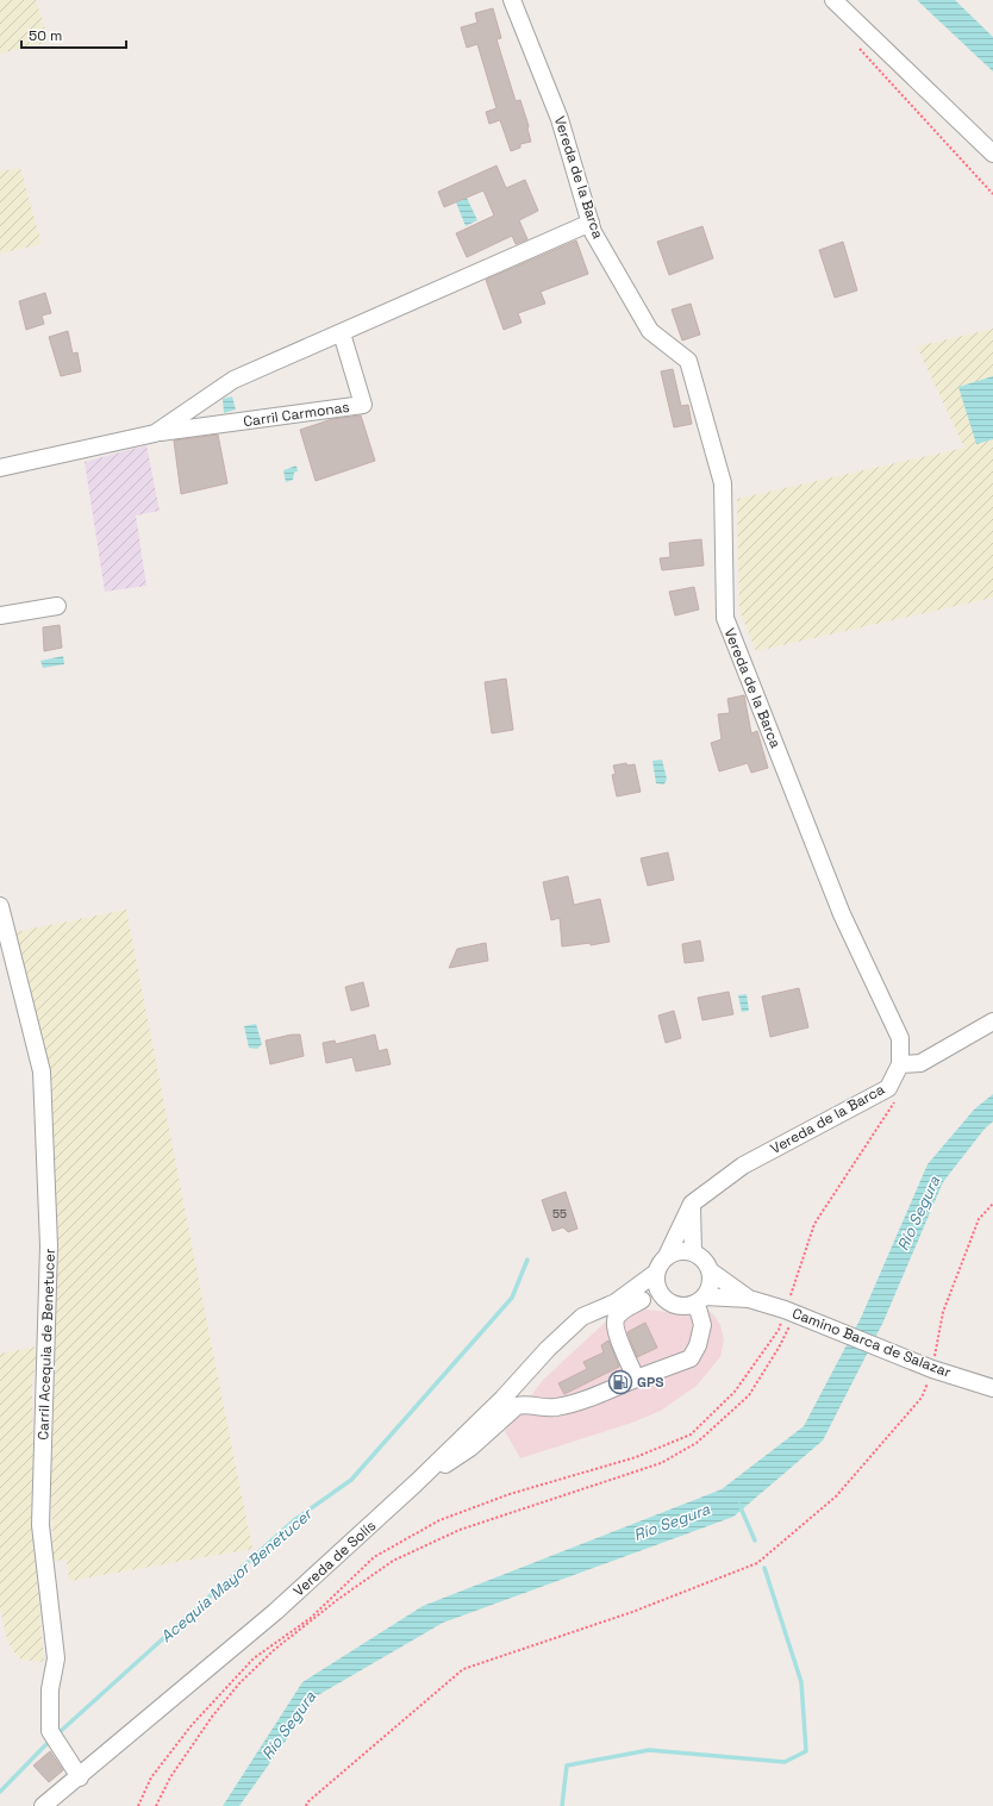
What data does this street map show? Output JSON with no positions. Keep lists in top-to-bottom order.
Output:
{
  "streets": {
    "street": [
      "Vereda de la Barca",
      "Carril Carmonas",
      "Camino Barca de Salazar",
      "Carril Acequia de Benetucer",
      "Vereda de Solís"
    ]
  },
  "crossings": [
    ["Vereda de la Barca", "Carril Carmonas"],
    ["Camino Barca de Salazar", "Vereda de Solís"],
    ["Carril Acequia de Benetucer", "Vereda de Solís"]
  ],
  "water": ["Río Segura", "Acequia Mayor Benetucer"],
  "places": {
    "fuel station": ["GPS"]
  },
  "house_numbers": ["55"],
  "scale_bar": "50 m"
}
